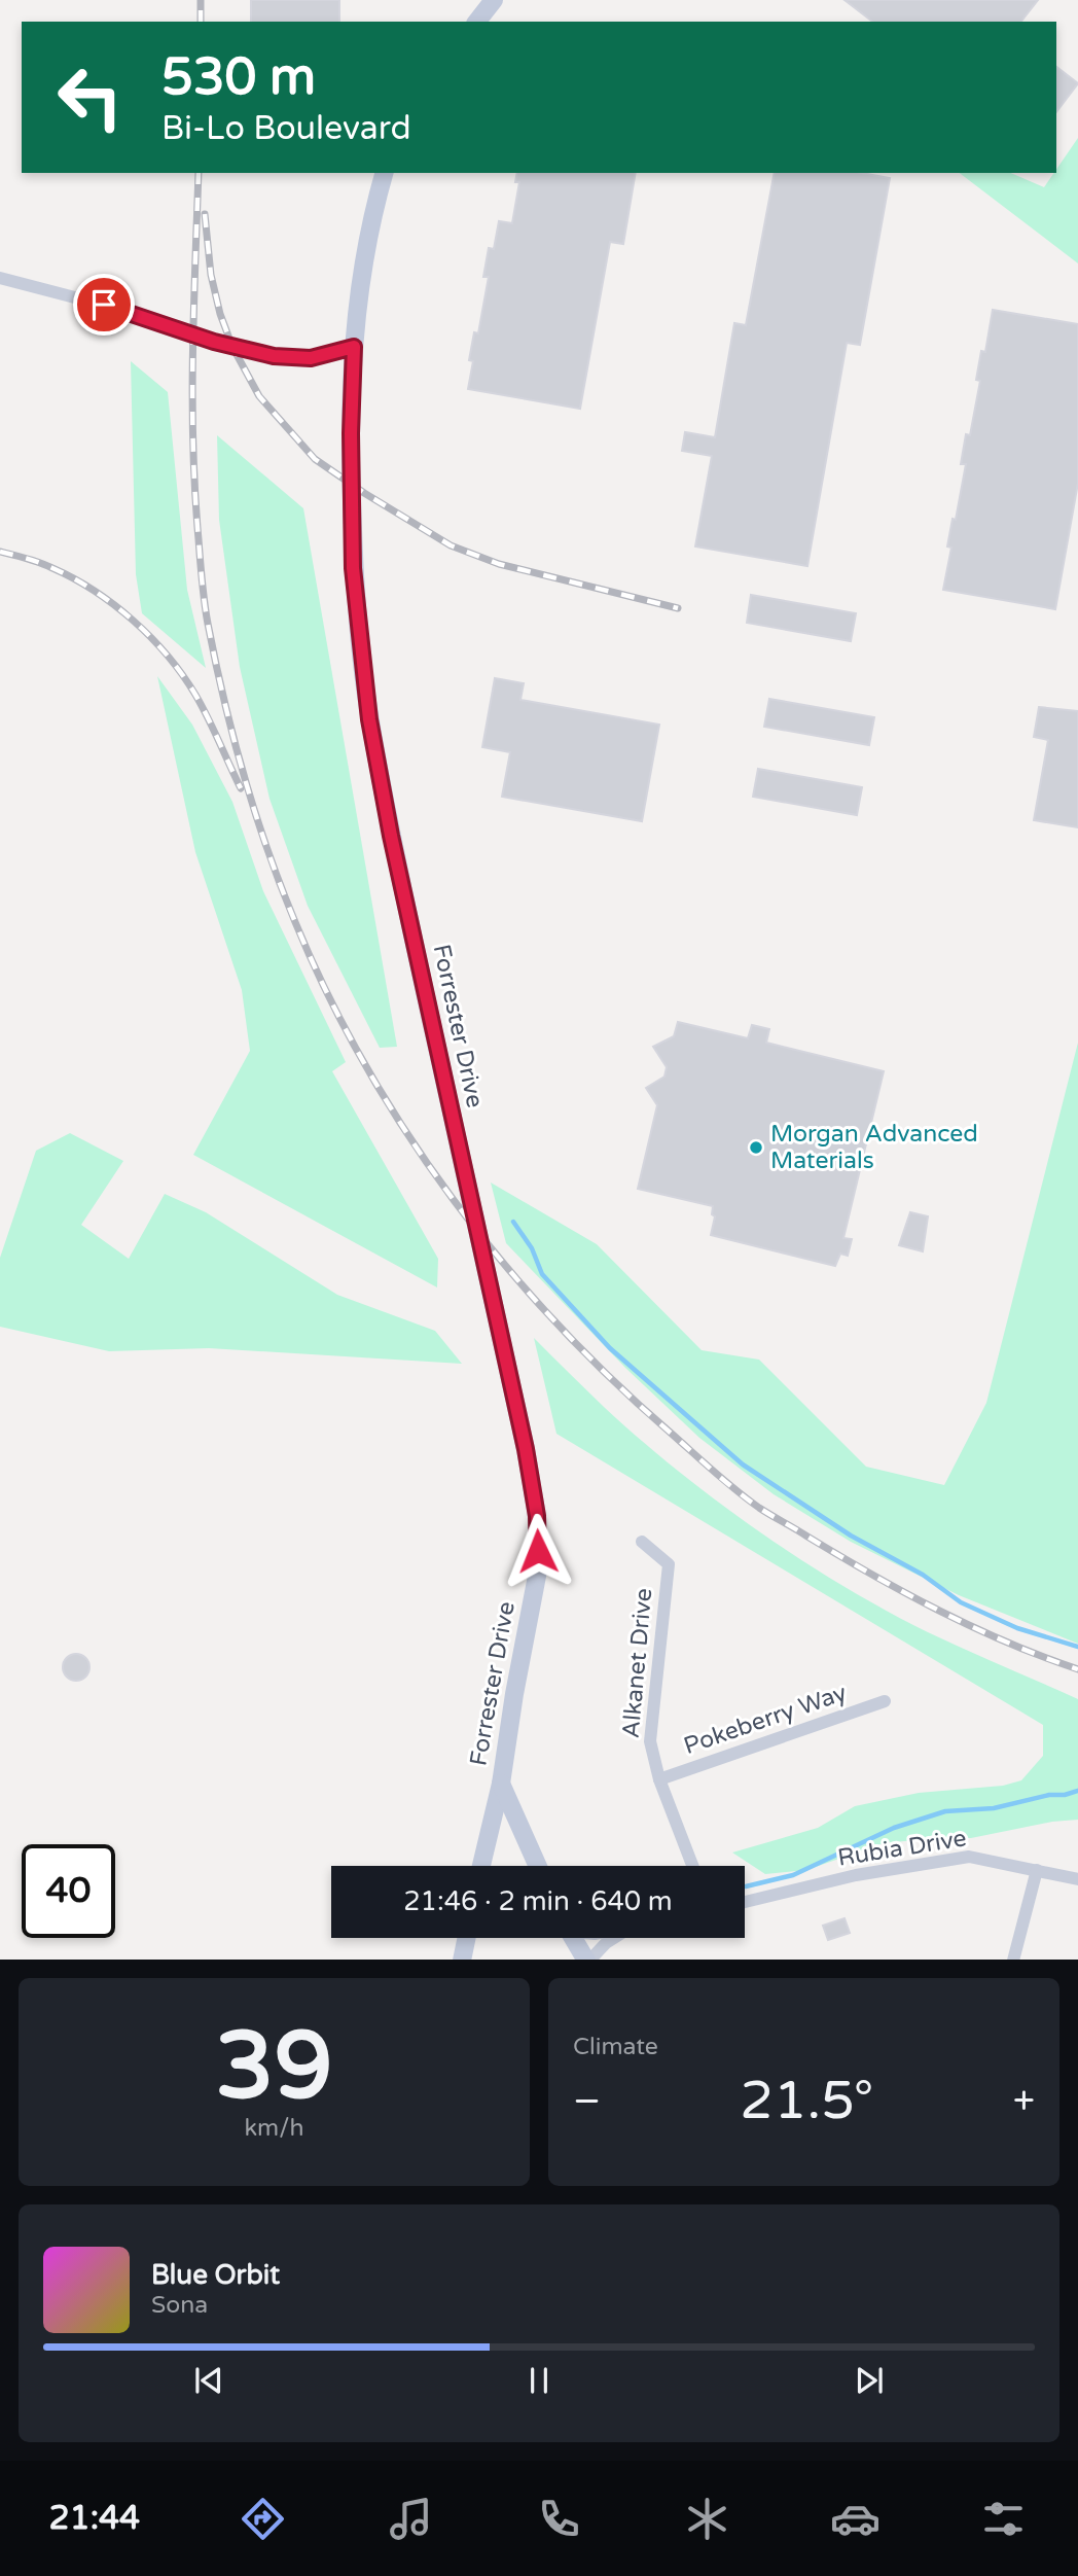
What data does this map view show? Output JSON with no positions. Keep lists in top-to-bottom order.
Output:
{
  "streets": {
    "street": [
      "Forrester Drive",
      "Alkanet Drive",
      "Pokeberry Way",
      "Rubia Drive"
    ]
  },
  "crossings": [
    ["Alkanet Drive", "Pokeberry Way"]
  ],
  "places": ["Morgan Advanced Materials"],
  "page": {
    "turn": ["530 m", "Bi-Lo Boulevard"],
    "limit": "40",
    "trip": "21:46 · 2 min · 640 m",
    "tile": [
      ["39", "km/h"],
      "Climate"
    ],
    "heat": ["−", "21.5°", "+"],
    "song": ["Blue Orbit", "Sona"],
    "tabs": "21:44"
  }
}
